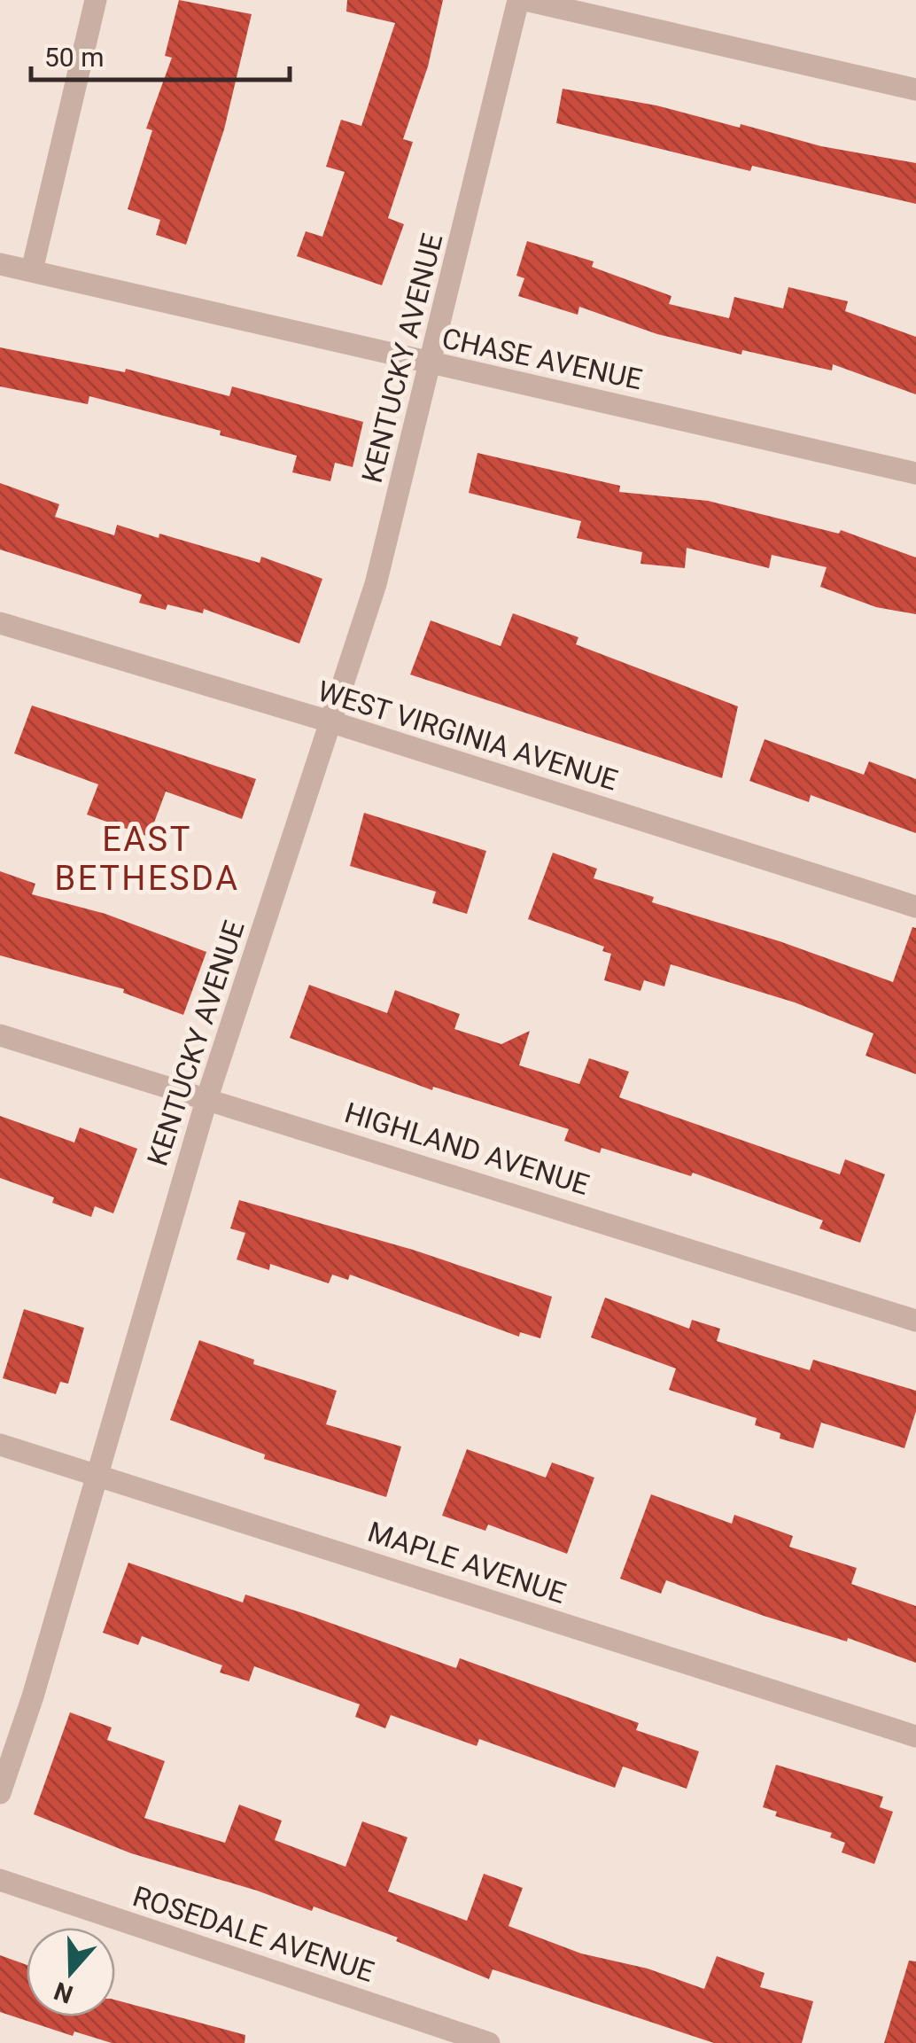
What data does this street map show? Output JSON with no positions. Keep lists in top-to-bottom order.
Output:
{
  "streets": {
    "street": [
      "KENTUCKY AVENUE",
      "CHASE AVENUE",
      "WEST VIRGINIA AVENUE",
      "HIGHLAND AVENUE",
      "MAPLE AVENUE",
      "ROSEDALE AVENUE"
    ]
  },
  "crossings": [
    ["KENTUCKY AVENUE", "CHASE AVENUE"],
    ["KENTUCKY AVENUE", "WEST VIRGINIA AVENUE"],
    ["KENTUCKY AVENUE", "HIGHLAND AVENUE"],
    ["KENTUCKY AVENUE", "MAPLE AVENUE"]
  ],
  "districts": ["EAST BETHESDA"],
  "scale_bar": "50 m",
  "north": "bottom"
}
